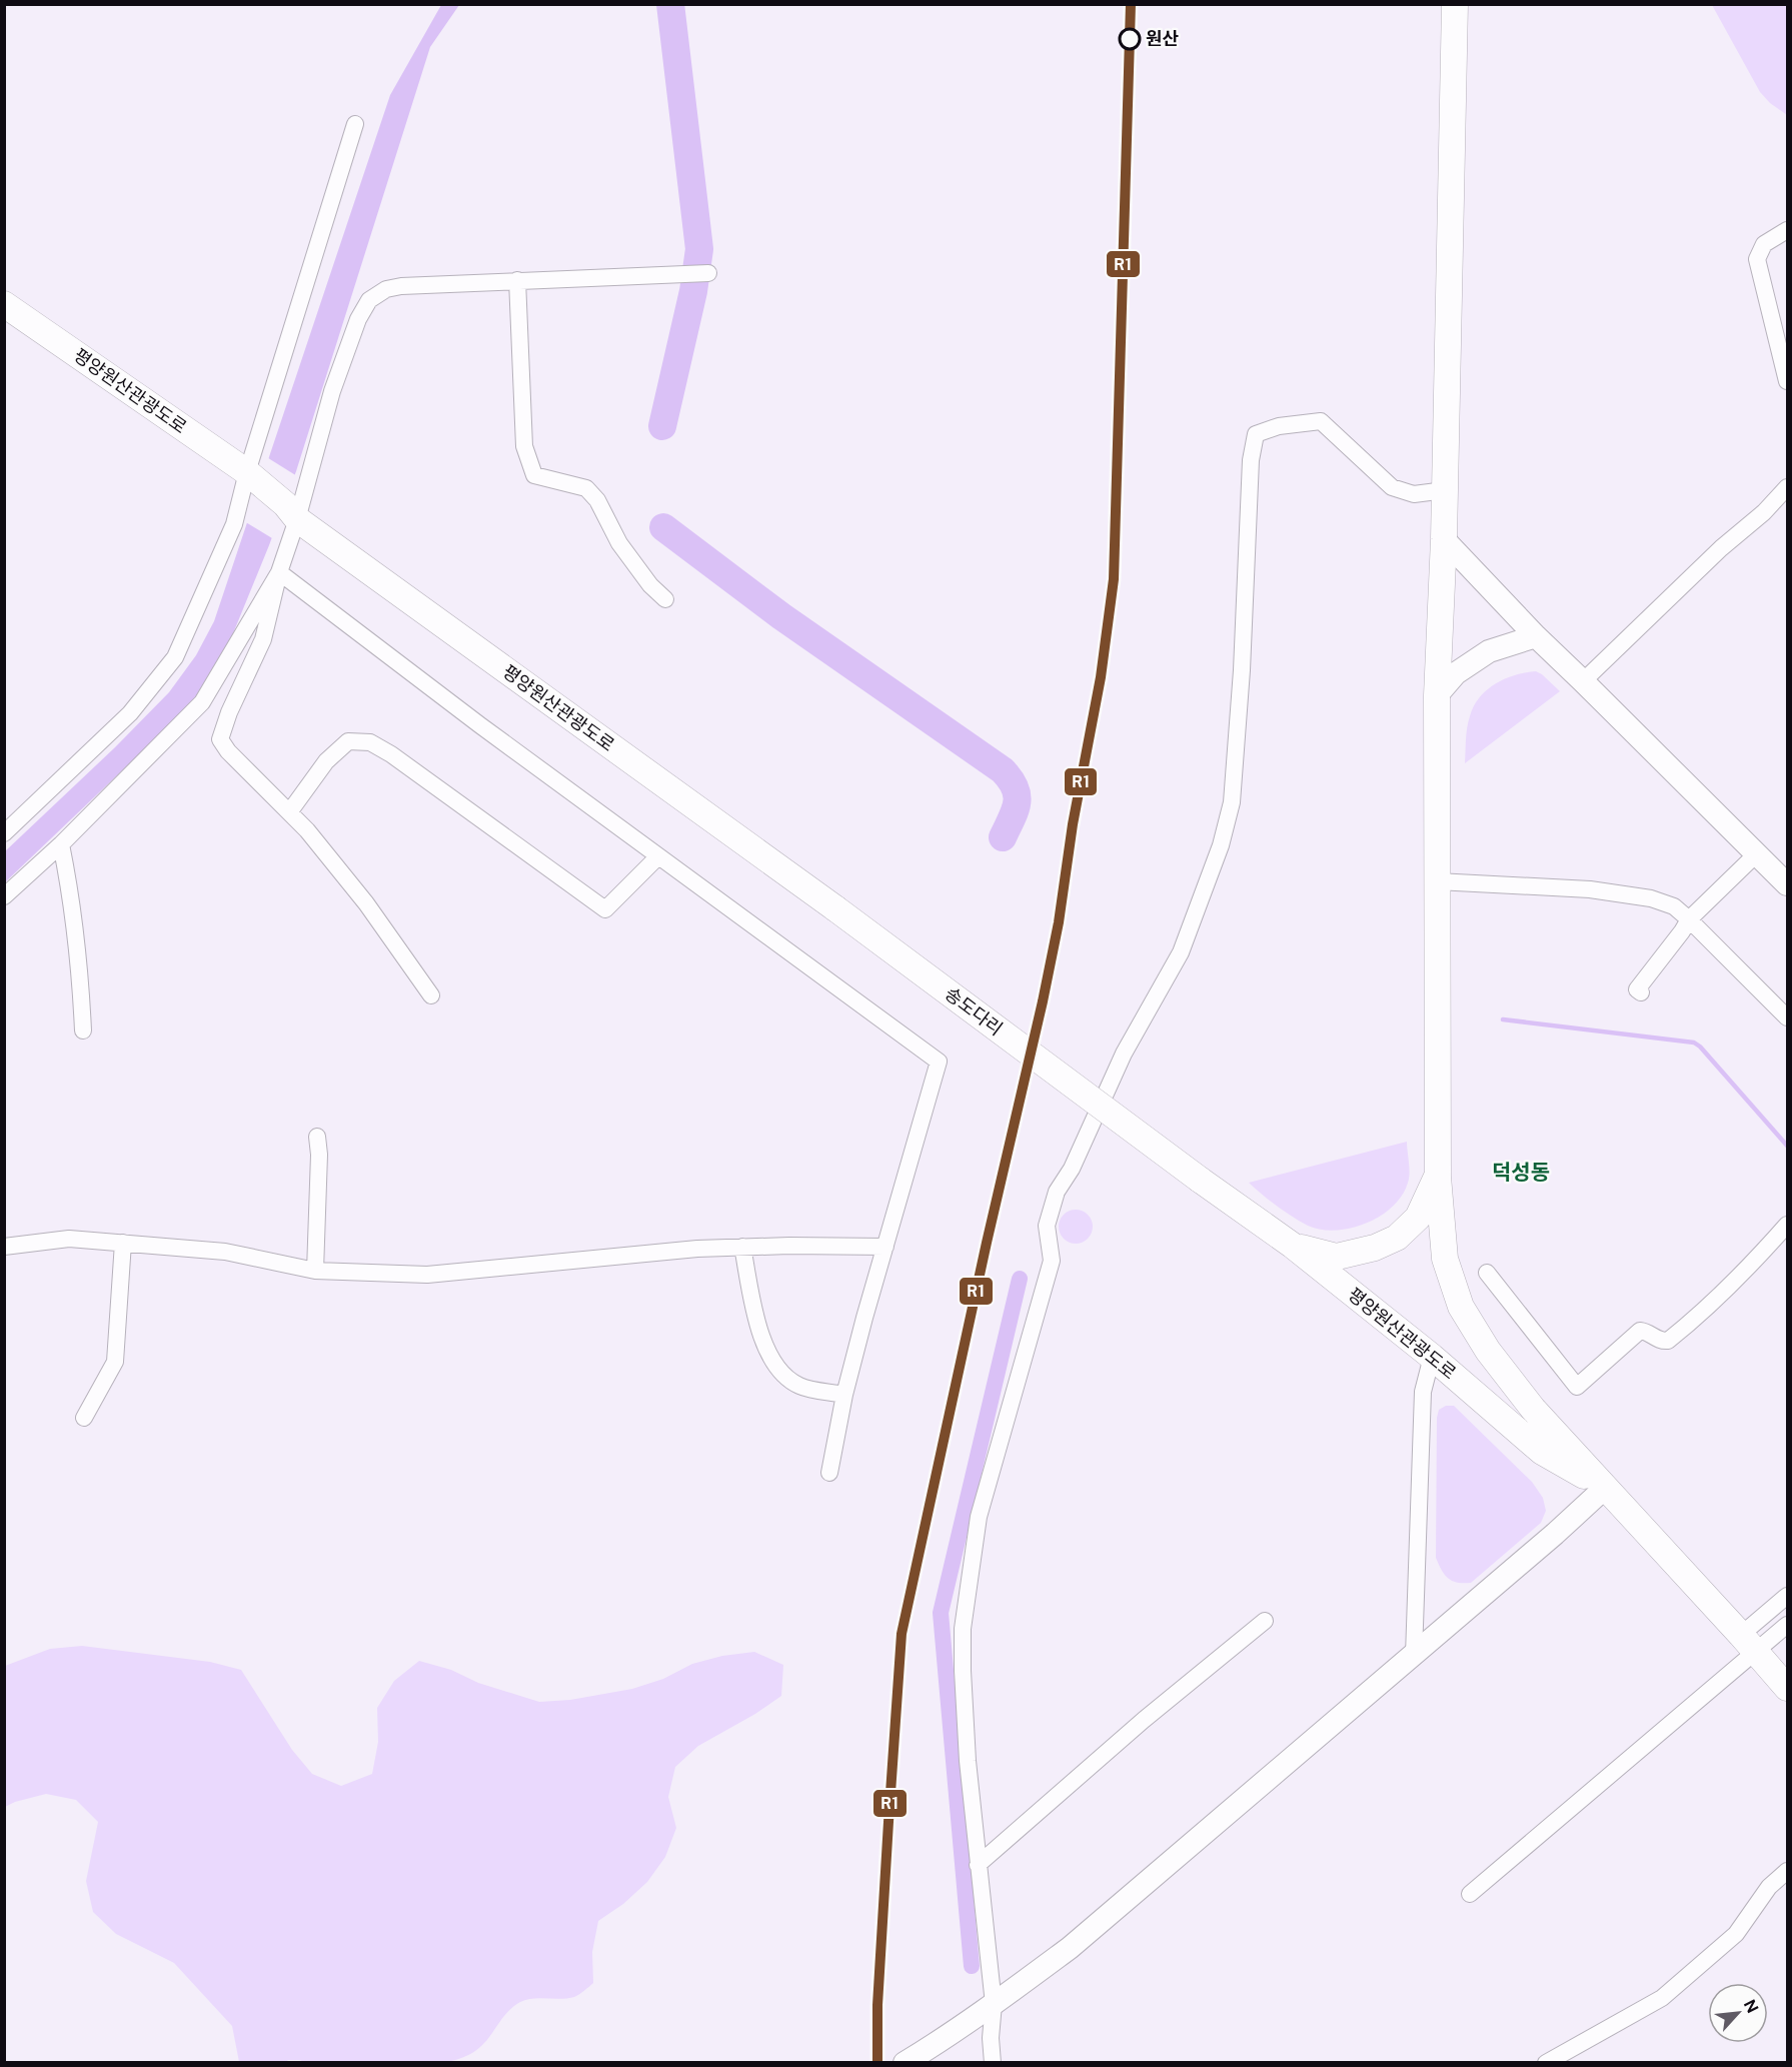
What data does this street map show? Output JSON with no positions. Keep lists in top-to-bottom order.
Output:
{
  "streets": {
    "highway": ["평양원산관광도로", "송도다리"]
  },
  "crossings": [
    ["평양원산관광도로", "송도다리"]
  ],
  "districts": ["덕성동"],
  "places": ["원산"],
  "lines": ["transit line R1"],
  "north": "top right"
}
